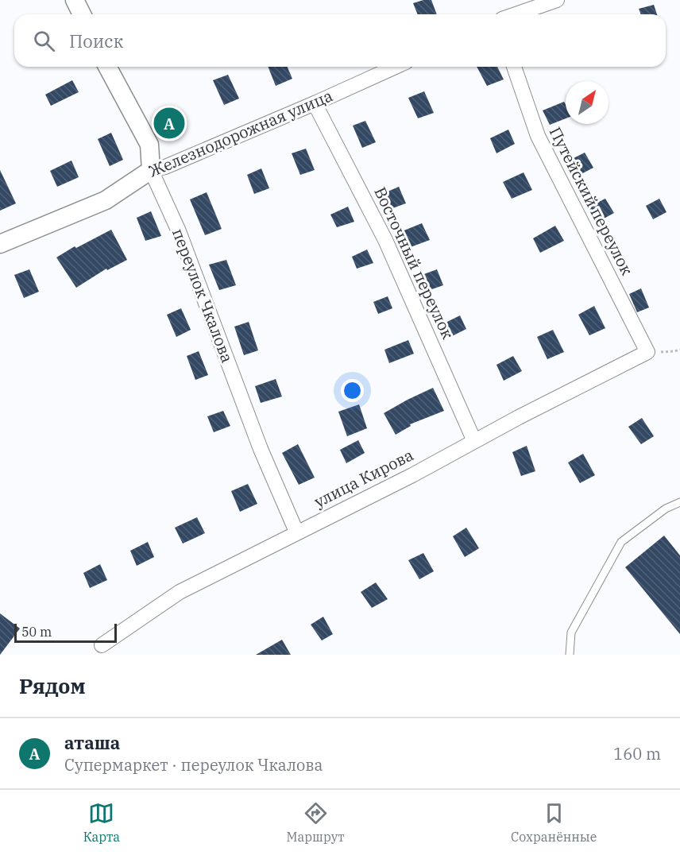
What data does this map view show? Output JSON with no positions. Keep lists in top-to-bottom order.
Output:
{
  "streets": {
    "street": [
      "Железнодорожная улица",
      "Путейский переулок",
      "Восточный переулок",
      "переулок Чкалова",
      "улица Кирова"
    ]
  },
  "crossings": [
    ["Железнодорожная улица", "Восточный переулок"],
    ["Железнодорожная улица", "переулок Чкалова"],
    ["Путейский переулок", "улица Кирова"],
    ["Восточный переулок", "улица Кирова"],
    ["переулок Чкалова", "улица Кирова"]
  ],
  "scale_bar": "50 m",
  "north": "top right",
  "page": {
    "search": "Поиск",
    "pins": "A",
    "scale": "50 m",
    "heading": "Рядом",
    "list": [
      {
        "mark": "A",
        "name": "аташа",
        "note": "Супермаркет · переулок Чкалова",
        "value": "160 m"
      }
    ],
    "nav": ["Карта", "Маршрут", "Сохранённые"]
  }
}
